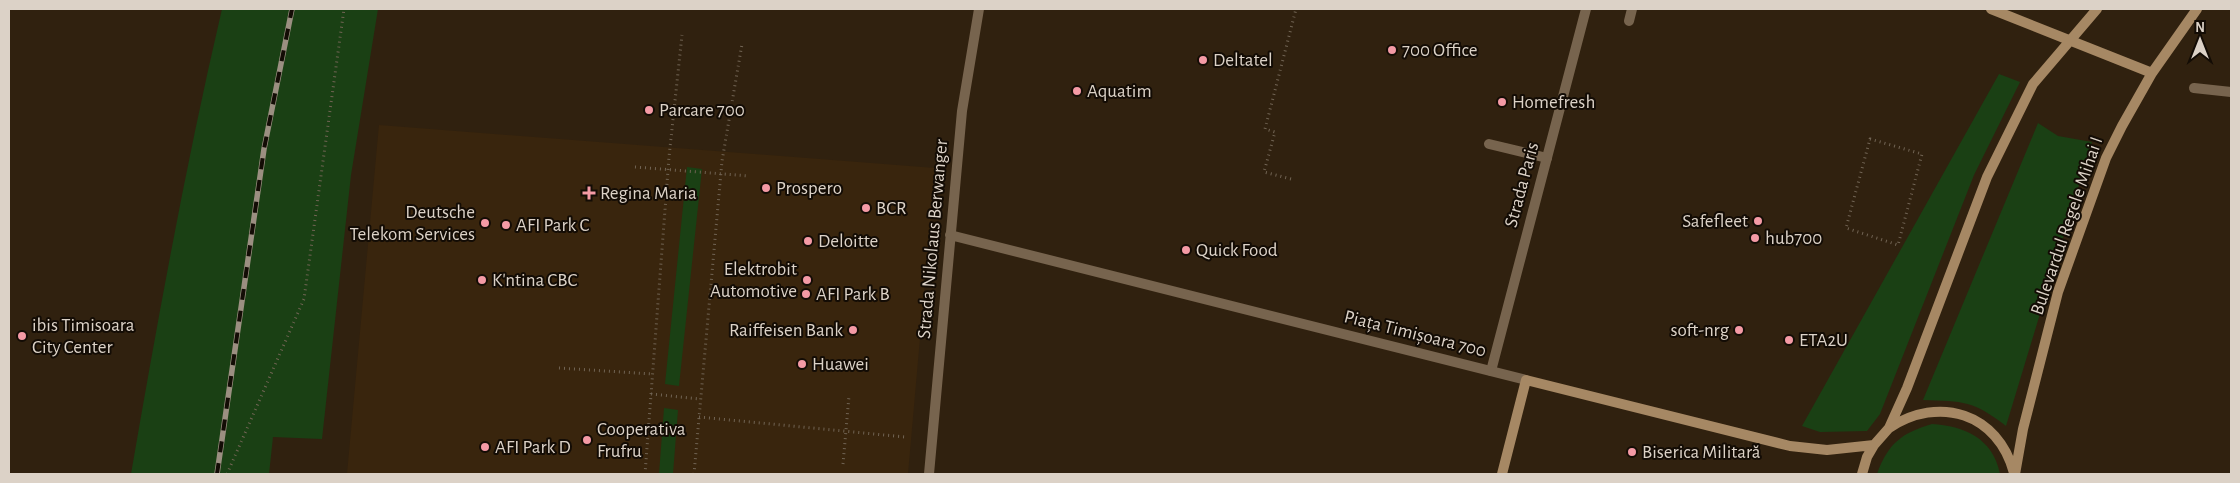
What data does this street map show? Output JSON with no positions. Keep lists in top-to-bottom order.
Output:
{
  "streets": {
    "main road": ["Bulevardul Regele Mihai I", "Piața Timișoara 700"],
    "street": ["Strada Paris", "Strada Nikolaus Berwanger"]
  },
  "crossings": [
    ["Strada Paris", "Piața Timișoara 700"],
    ["Strada Nikolaus Berwanger", "Piața Timișoara 700"]
  ],
  "places": {
    "other": [
      "700 Office",
      "Deltatel",
      "Aquatim",
      "Homefresh",
      "Parcare 700",
      "Prospero",
      "BCR",
      "Safefleet",
      "Deutsche Telekom Services",
      "AFI Park C",
      "hub700",
      "Deloitte",
      "Quick Food",
      "K'ntina CBC",
      "Elektrobit Automotive",
      "AFI Park B",
      "Raiffeisen Bank",
      "soft-nrg",
      "ibis Timisoara City Center",
      "ETA2U",
      "Huawei",
      "Cooperativa Frufru",
      "AFI Park D",
      "Biserica Militară"
    ],
    "health": ["Regina Maria"]
  },
  "north": "top"
}
